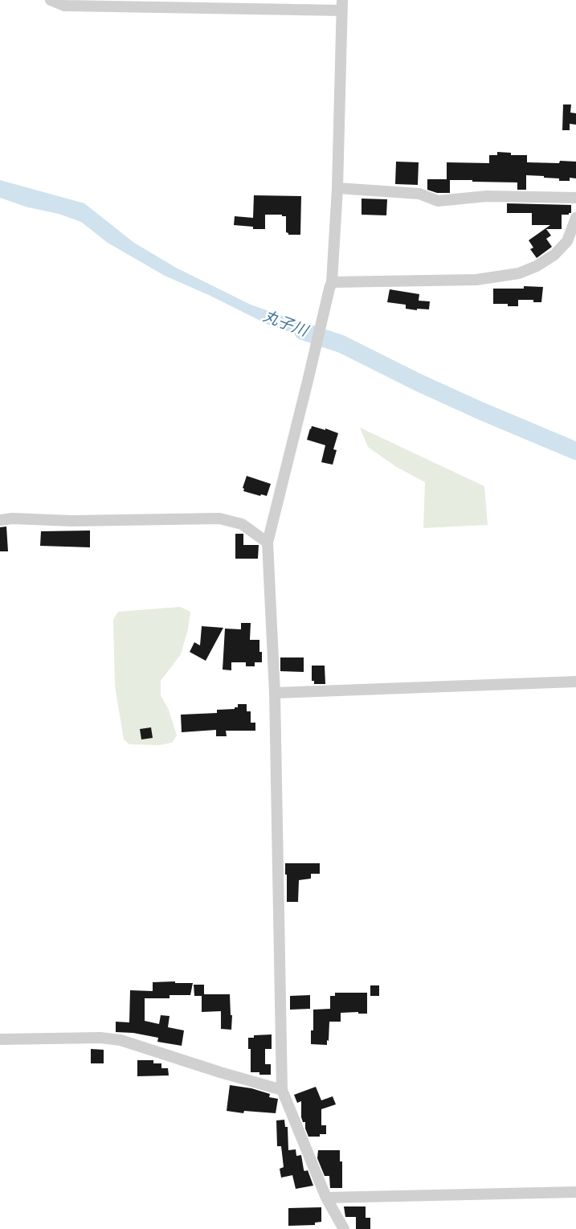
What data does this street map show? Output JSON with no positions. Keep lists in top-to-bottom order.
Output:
{
  "water": ["丸子川"]
}
